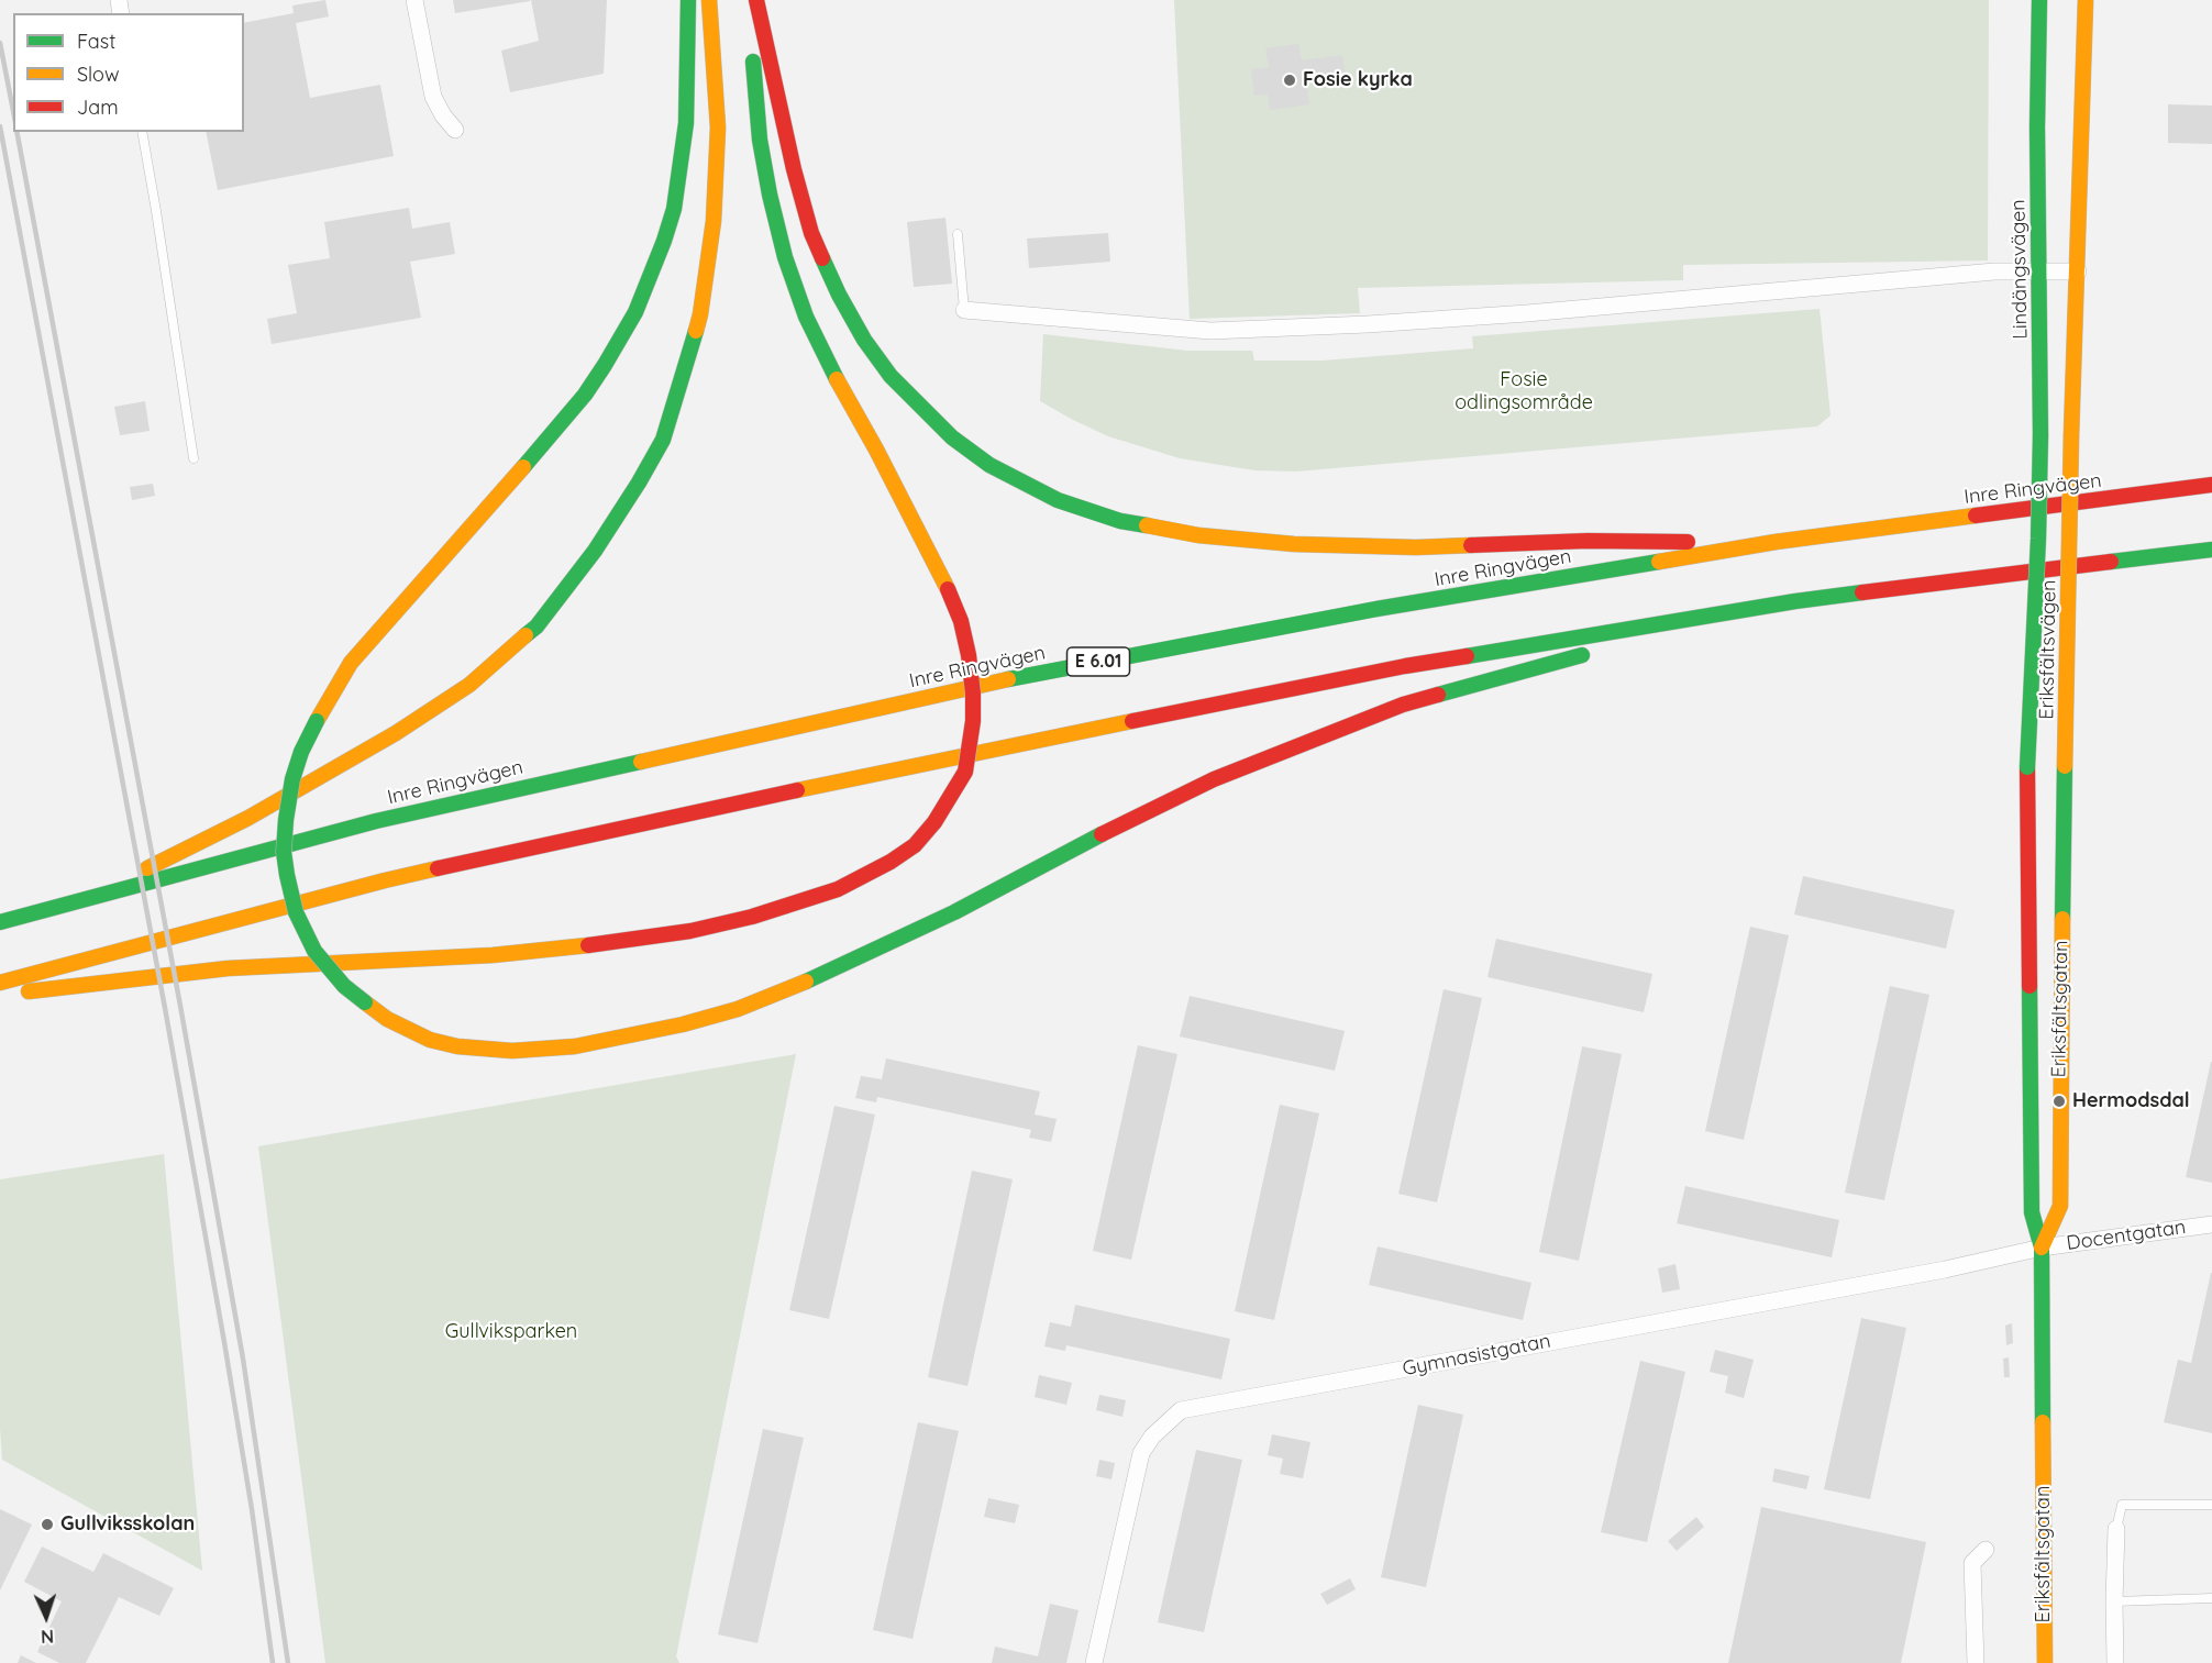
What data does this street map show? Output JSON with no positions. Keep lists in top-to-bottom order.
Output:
{
  "streets": {
    "main road": [
      "Lindängsvägen",
      "Inre Ringvägen",
      "Eriksfältsvägen",
      "E 6.01",
      "Eriksfältsgatan"
    ],
    "street": ["Docentgatan", "Gymnasistgatan"]
  },
  "crossings": [
    ["Lindängsvägen", "Eriksfältsvägen"],
    ["Eriksfältsvägen", "Eriksfältsgatan"],
    ["Eriksfältsgatan", "Docentgatan"],
    ["Eriksfältsgatan", "Gymnasistgatan"],
    ["Docentgatan", "Gymnasistgatan"]
  ],
  "parks": ["Fosie odlingsområde", "Gullviksparken"],
  "places": ["Fosie kyrka", "Hermodsdal", "Gullviksskolan"],
  "legend": ["Fast", "Slow", "Jam"],
  "north": "bottom"
}
